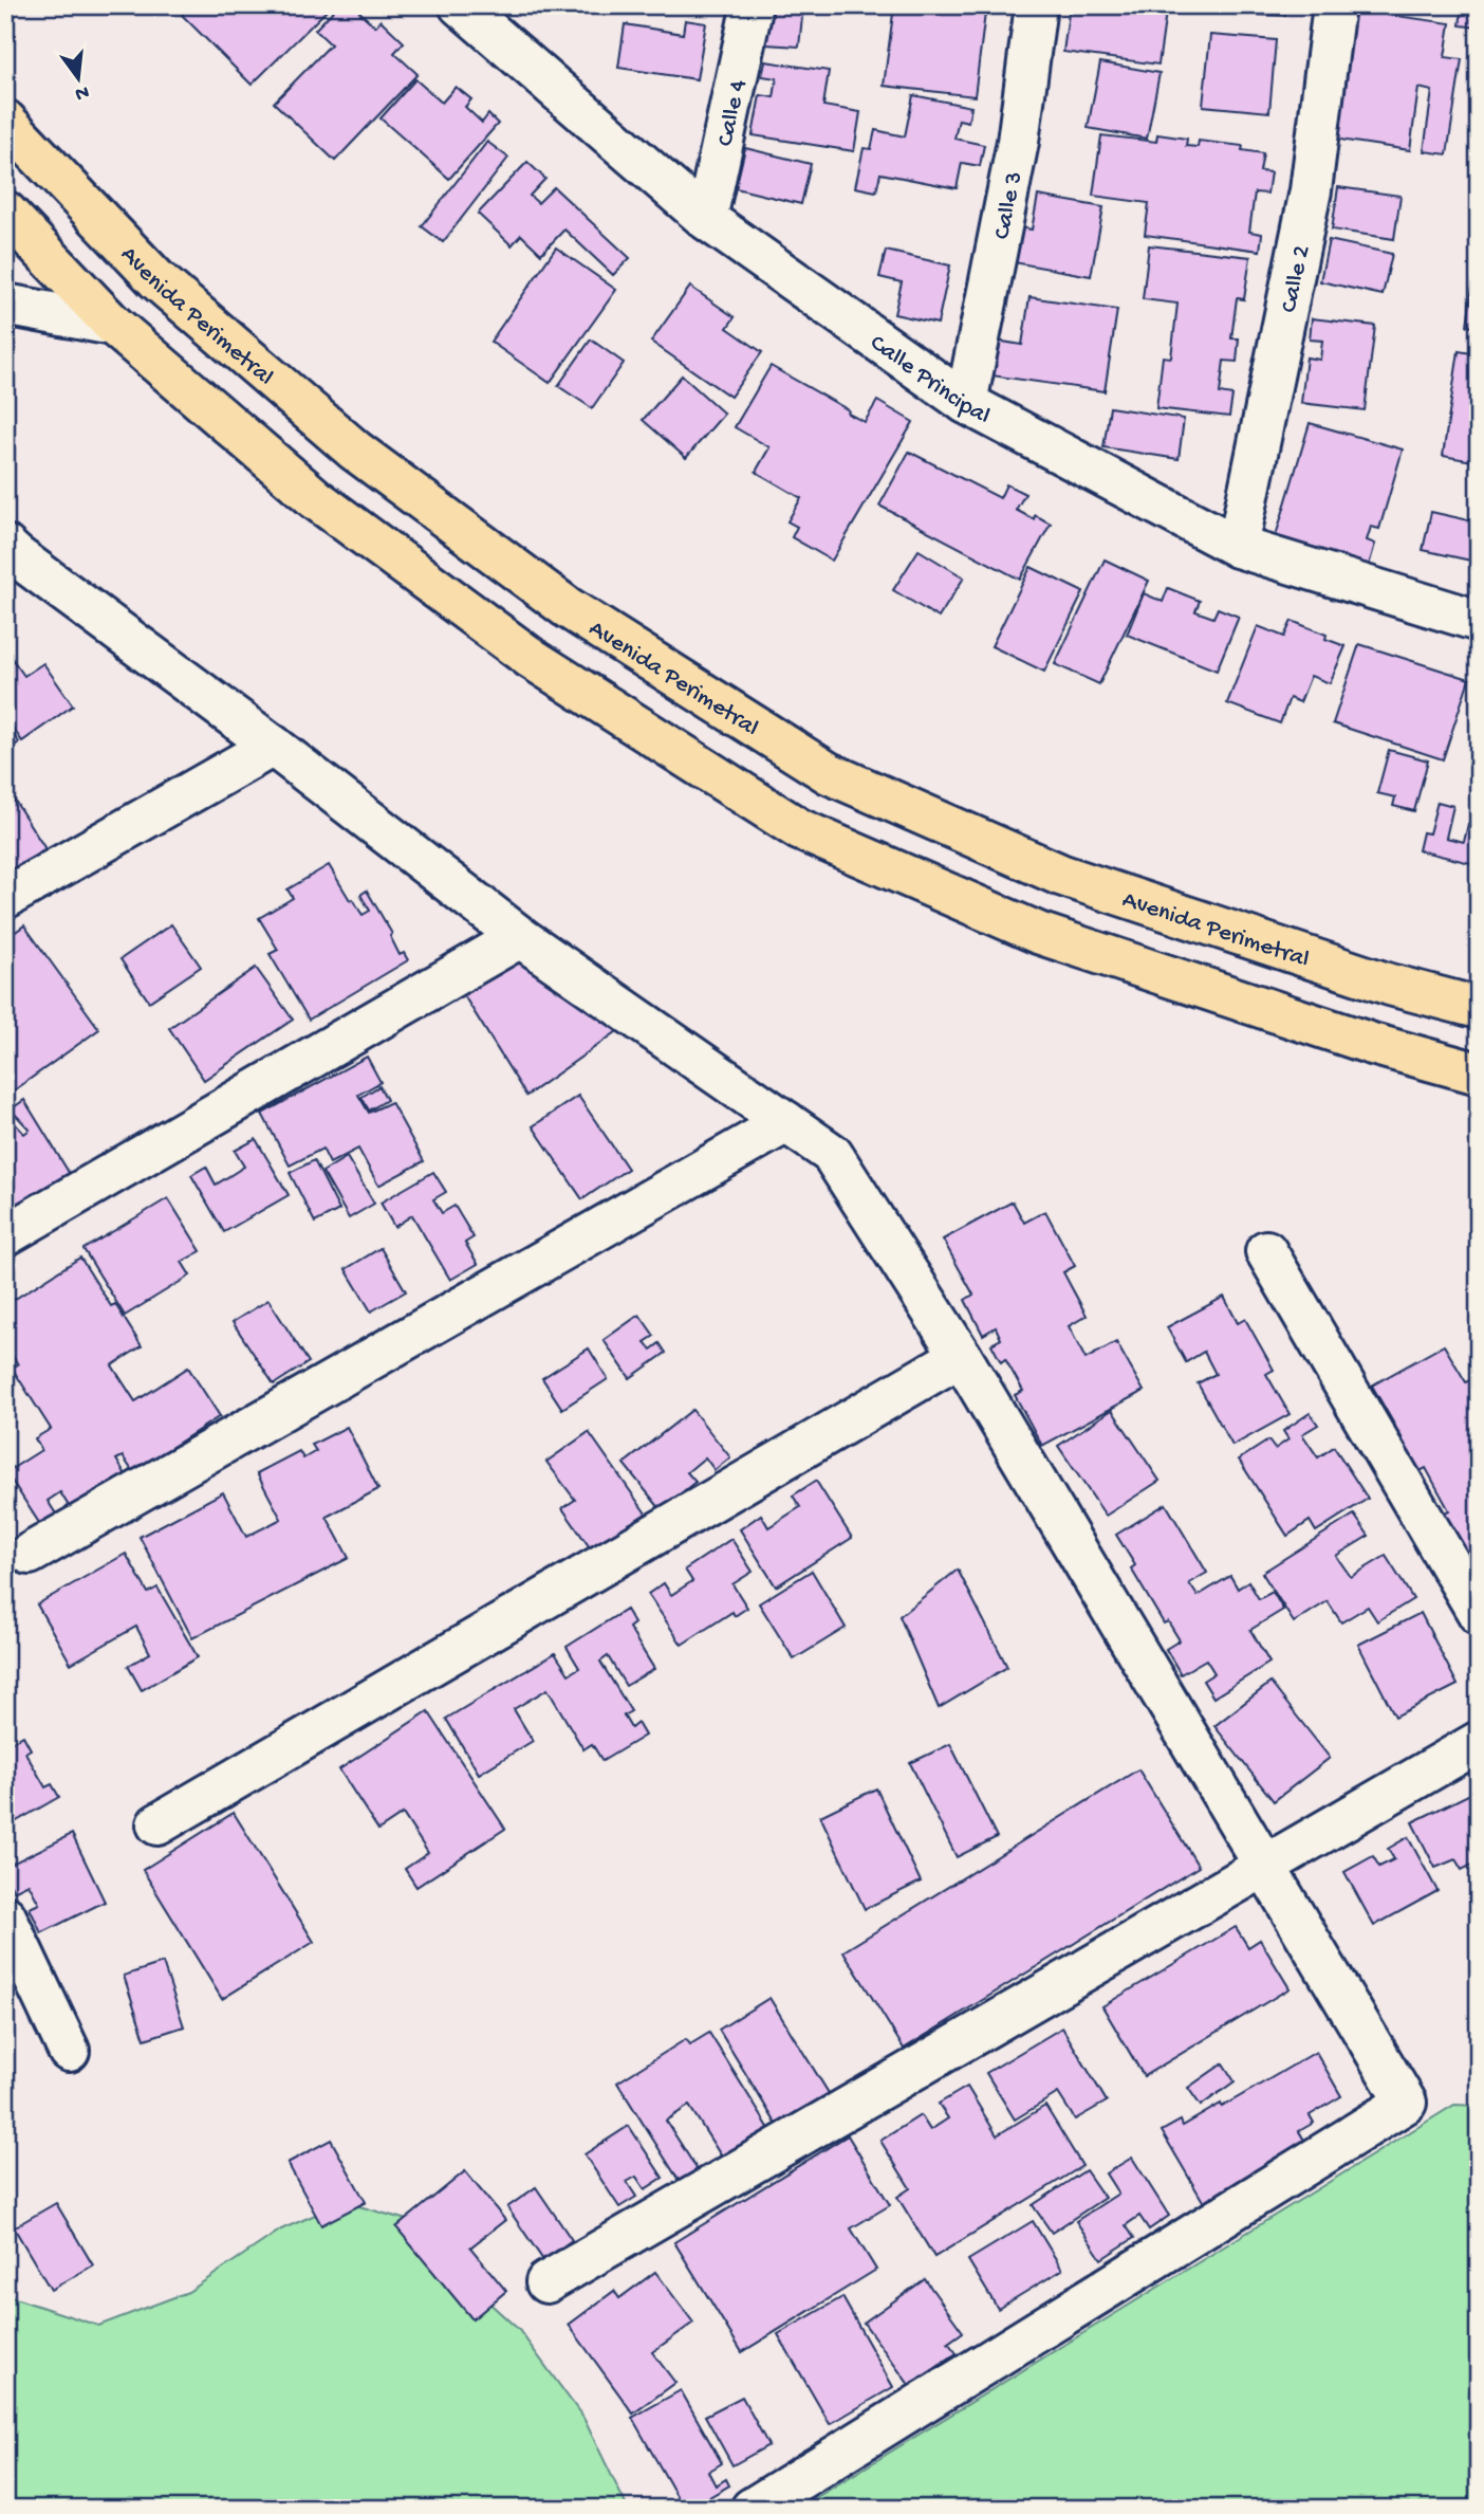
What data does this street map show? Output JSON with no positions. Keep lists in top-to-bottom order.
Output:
{
  "streets": {
    "main road": ["Avenida Perimetral"],
    "street": [
      "Calle 4",
      "Calle 3",
      "Calle 2",
      "Calle Principal"
    ]
  },
  "crossings": [
    ["Calle 4", "Calle Principal"],
    ["Calle 3", "Calle Principal"],
    ["Calle 2", "Calle Principal"]
  ],
  "north": "bottom"
}
